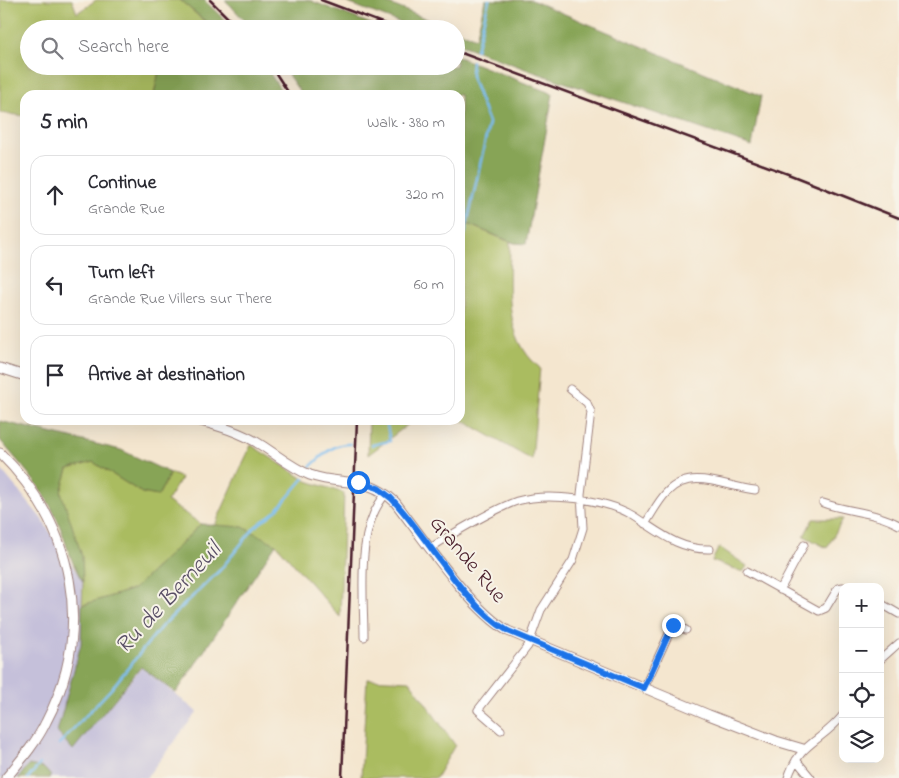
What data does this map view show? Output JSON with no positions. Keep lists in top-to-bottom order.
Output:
{
  "streets": {
    "street": ["Grande Rue"]
  },
  "water": ["Ru de Berneuil"],
  "page": {
    "search": "Search here",
    "heading": ["5 min", "Walk · 380 m"],
    "list": [
      ["Continue", "Grande Rue", "320 m"],
      ["Turn left", "Grande Rue Villers sur There", "60 m"],
      "Arrive at destination"
    ],
    "map_buttons": ["+", "−"]
  }
}
